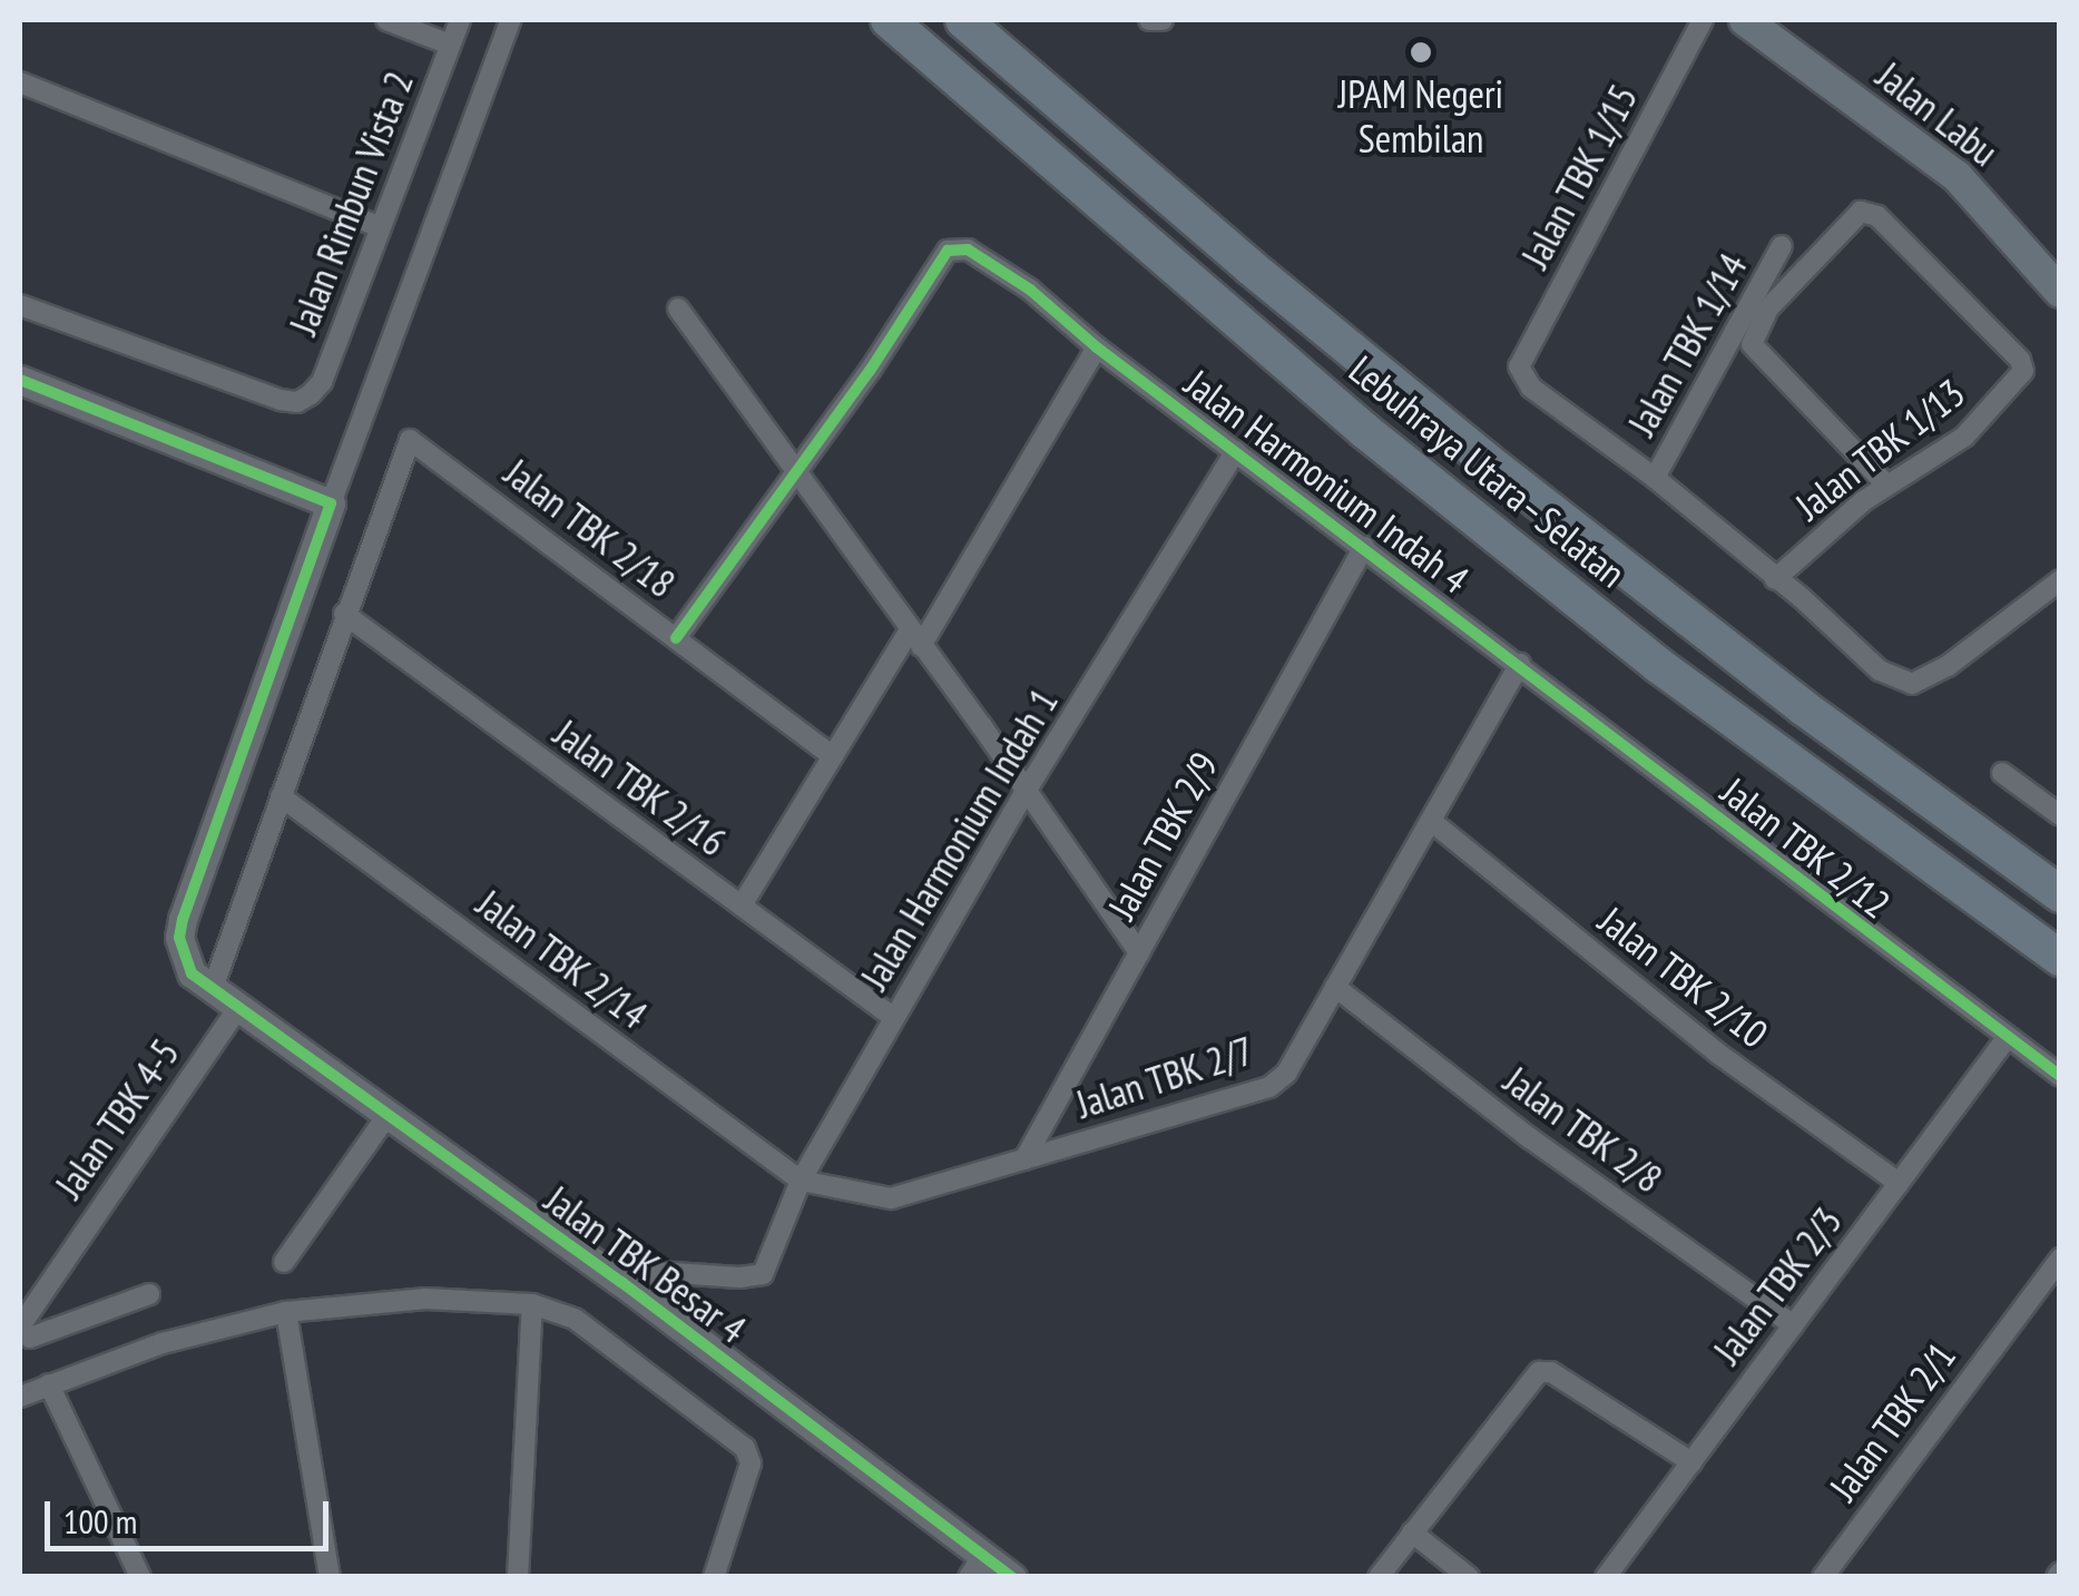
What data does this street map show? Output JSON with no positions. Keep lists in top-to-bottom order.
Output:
{
  "streets": {
    "highway": ["Lebuhraya Utara–Selatan"],
    "main road": ["Jalan Labu"],
    "street": [
      "Jalan TBK 1/15",
      "Jalan Rimbun Vista 2",
      "Jalan TBK 1/14",
      "Jalan TBK 1/13",
      "Jalan Harmonium Indah 4",
      "Jalan TBK 2/18",
      "Jalan TBK 2/16",
      "Jalan TBK 2/9",
      "Jalan Harmonium Indah 1",
      "Jalan TBK 2/12",
      "Jalan TBK 2/14",
      "Jalan TBK 2/10",
      "Jalan TBK 2/7",
      "Jalan TBK 4-5",
      "Jalan TBK 2/8",
      "Jalan TBK Besar 4",
      "Jalan TBK 2/3",
      "Jalan TBK 2/1"
    ]
  },
  "crossings": [
    ["Jalan TBK 1/15", "Jalan TBK 1/14"],
    ["Jalan Harmonium Indah 4", "Jalan TBK 2/9"],
    ["Jalan Harmonium Indah 4", "Jalan Harmonium Indah 1"],
    ["Jalan Harmonium Indah 4", "Jalan TBK 2/12"],
    ["Jalan Harmonium Indah 4", "Jalan TBK 2/7"],
    ["Jalan TBK 2/18", "Jalan TBK 2/16"],
    ["Jalan TBK 2/16", "Jalan Harmonium Indah 1"],
    ["Jalan TBK 2/9", "Jalan TBK 2/7"],
    ["Jalan Harmonium Indah 1", "Jalan TBK 2/14"],
    ["Jalan Harmonium Indah 1", "Jalan TBK 2/7"],
    ["Jalan Harmonium Indah 1", "Jalan TBK Besar 4"],
    ["Jalan TBK 2/12", "Jalan TBK 2/7"],
    ["Jalan TBK 2/12", "Jalan TBK 2/3"],
    ["Jalan TBK 2/14", "Jalan TBK 2/7"],
    ["Jalan TBK 2/10", "Jalan TBK 2/7"],
    ["Jalan TBK 2/10", "Jalan TBK 2/3"],
    ["Jalan TBK 2/7", "Jalan TBK 2/8"],
    ["Jalan TBK 4-5", "Jalan TBK Besar 4"],
    ["Jalan TBK 2/8", "Jalan TBK 2/3"]
  ],
  "places": ["JPAM Negeri Sembilan"],
  "scale_bar": "100 m"
}
